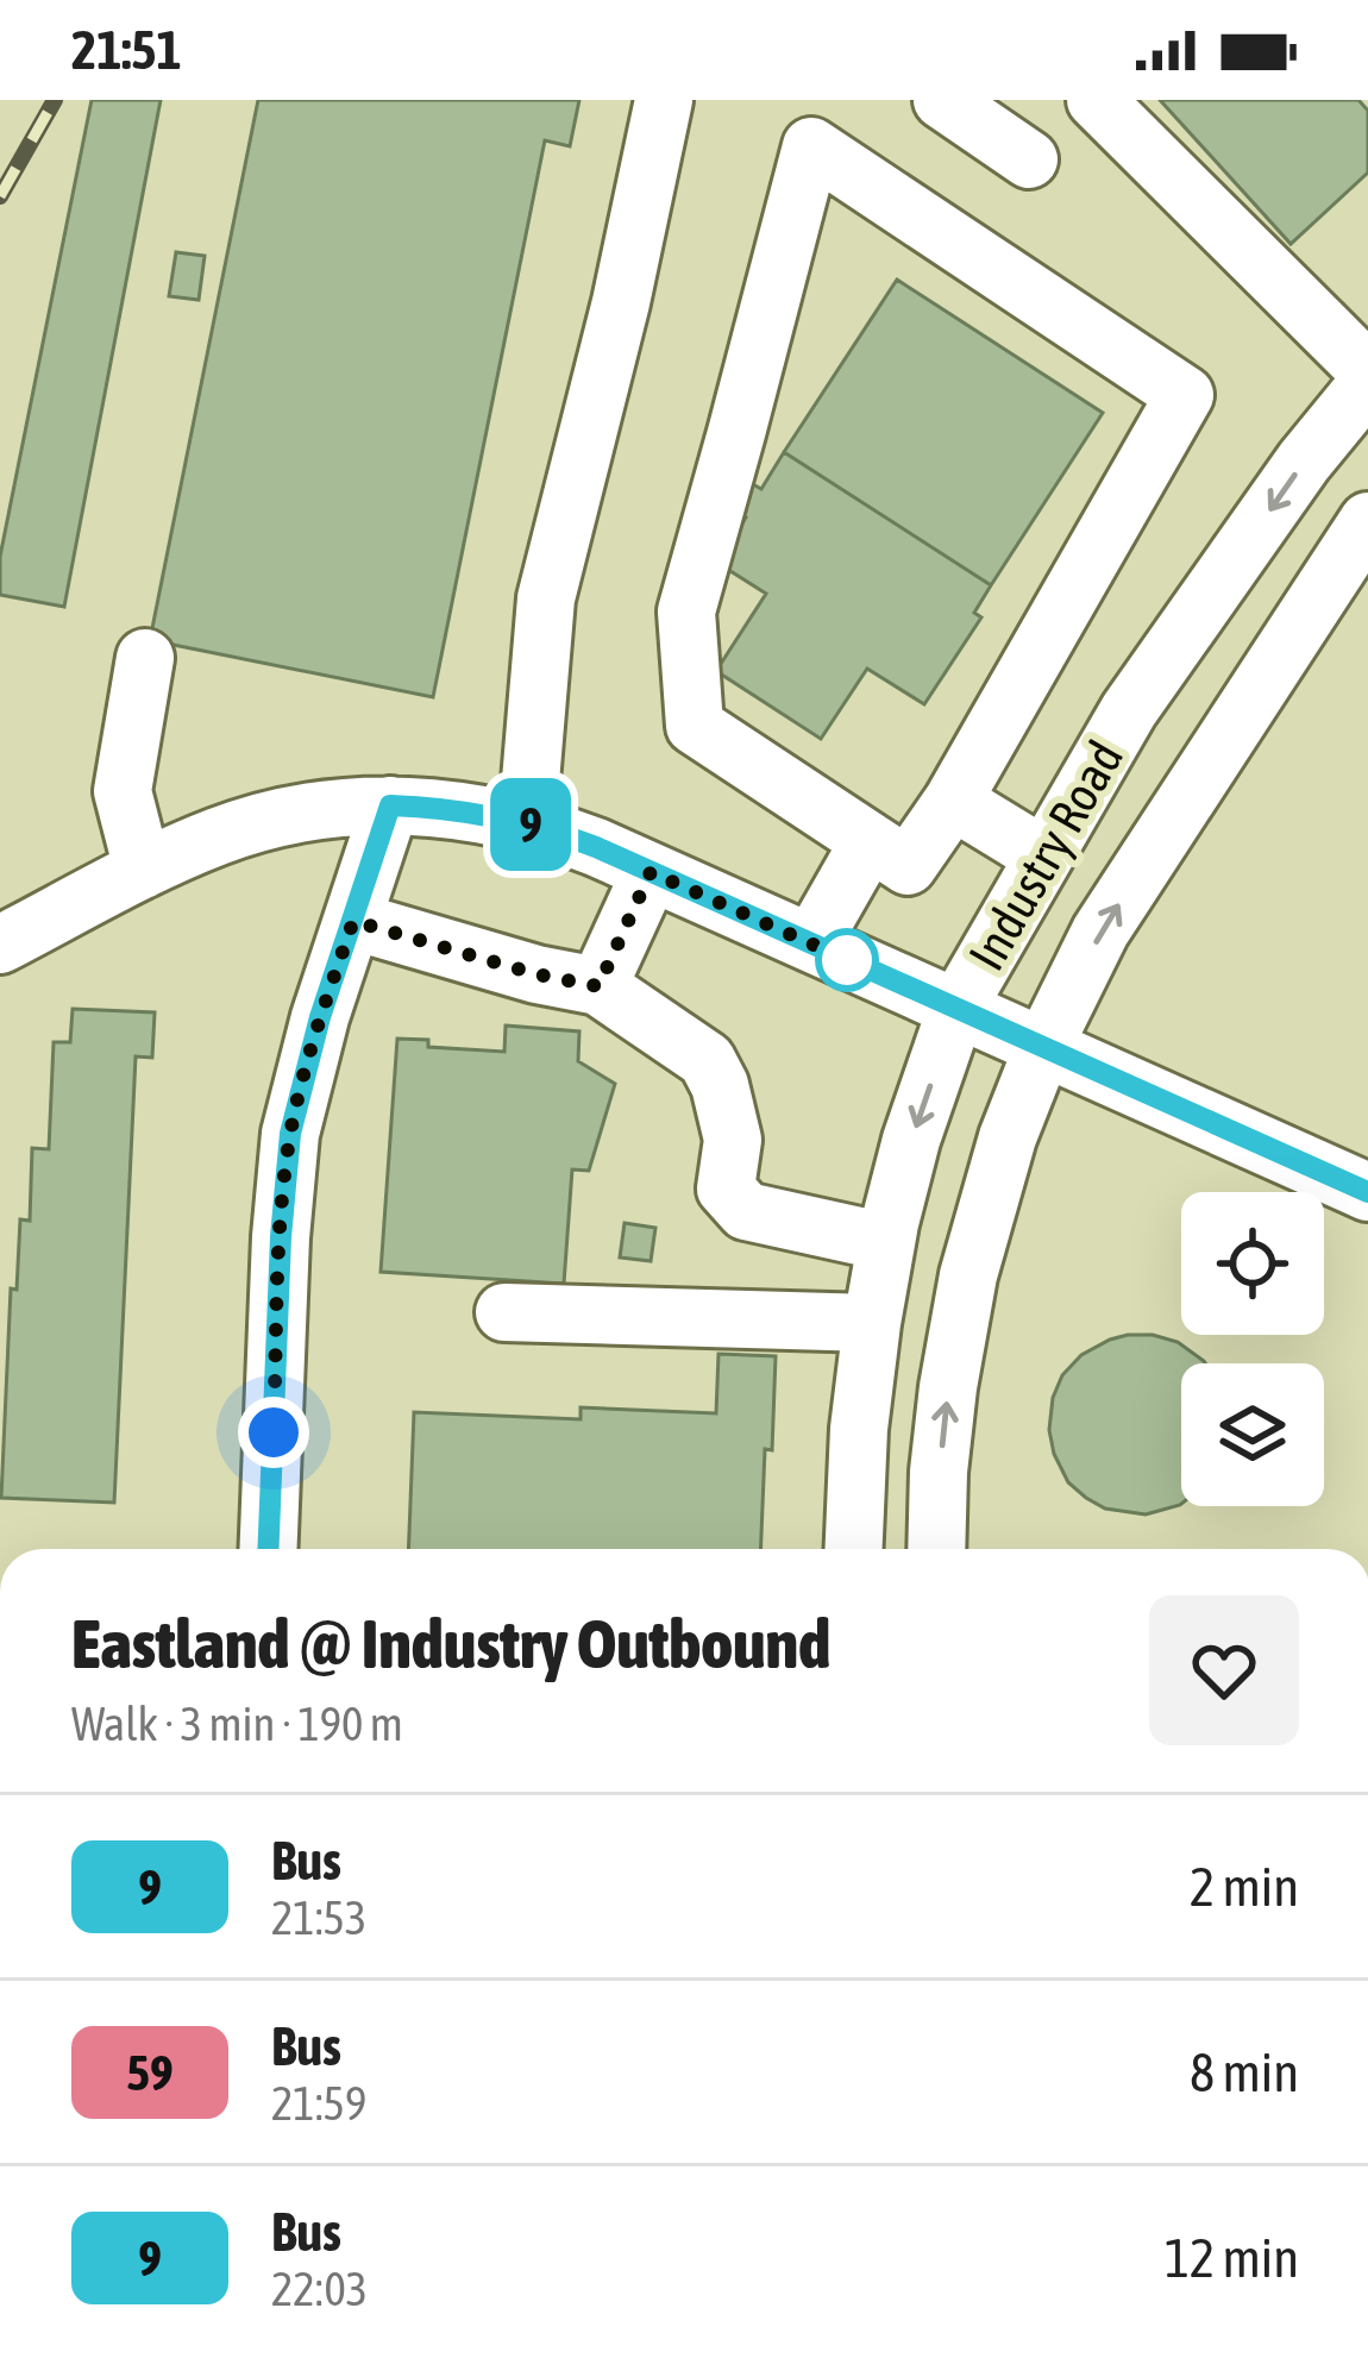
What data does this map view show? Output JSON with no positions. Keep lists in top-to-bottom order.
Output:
{
  "streets": {
    "street": ["Industry Road"]
  },
  "lines": ["bus line 9"],
  "page": {
    "status": "21:51",
    "on_map": "9",
    "heading": ["Eastland @ Industry Outbound", "Walk · 3 min · 190 m"],
    "list": [
      {
        "mark": "9",
        "name": "Bus",
        "note": "21:53",
        "value": "2 min"
      },
      {
        "mark": "59",
        "name": "Bus",
        "note": "21:59",
        "value": "8 min"
      },
      {
        "mark": "9",
        "name": "Bus",
        "note": "22:03",
        "value": "12 min"
      }
    ]
  }
}
